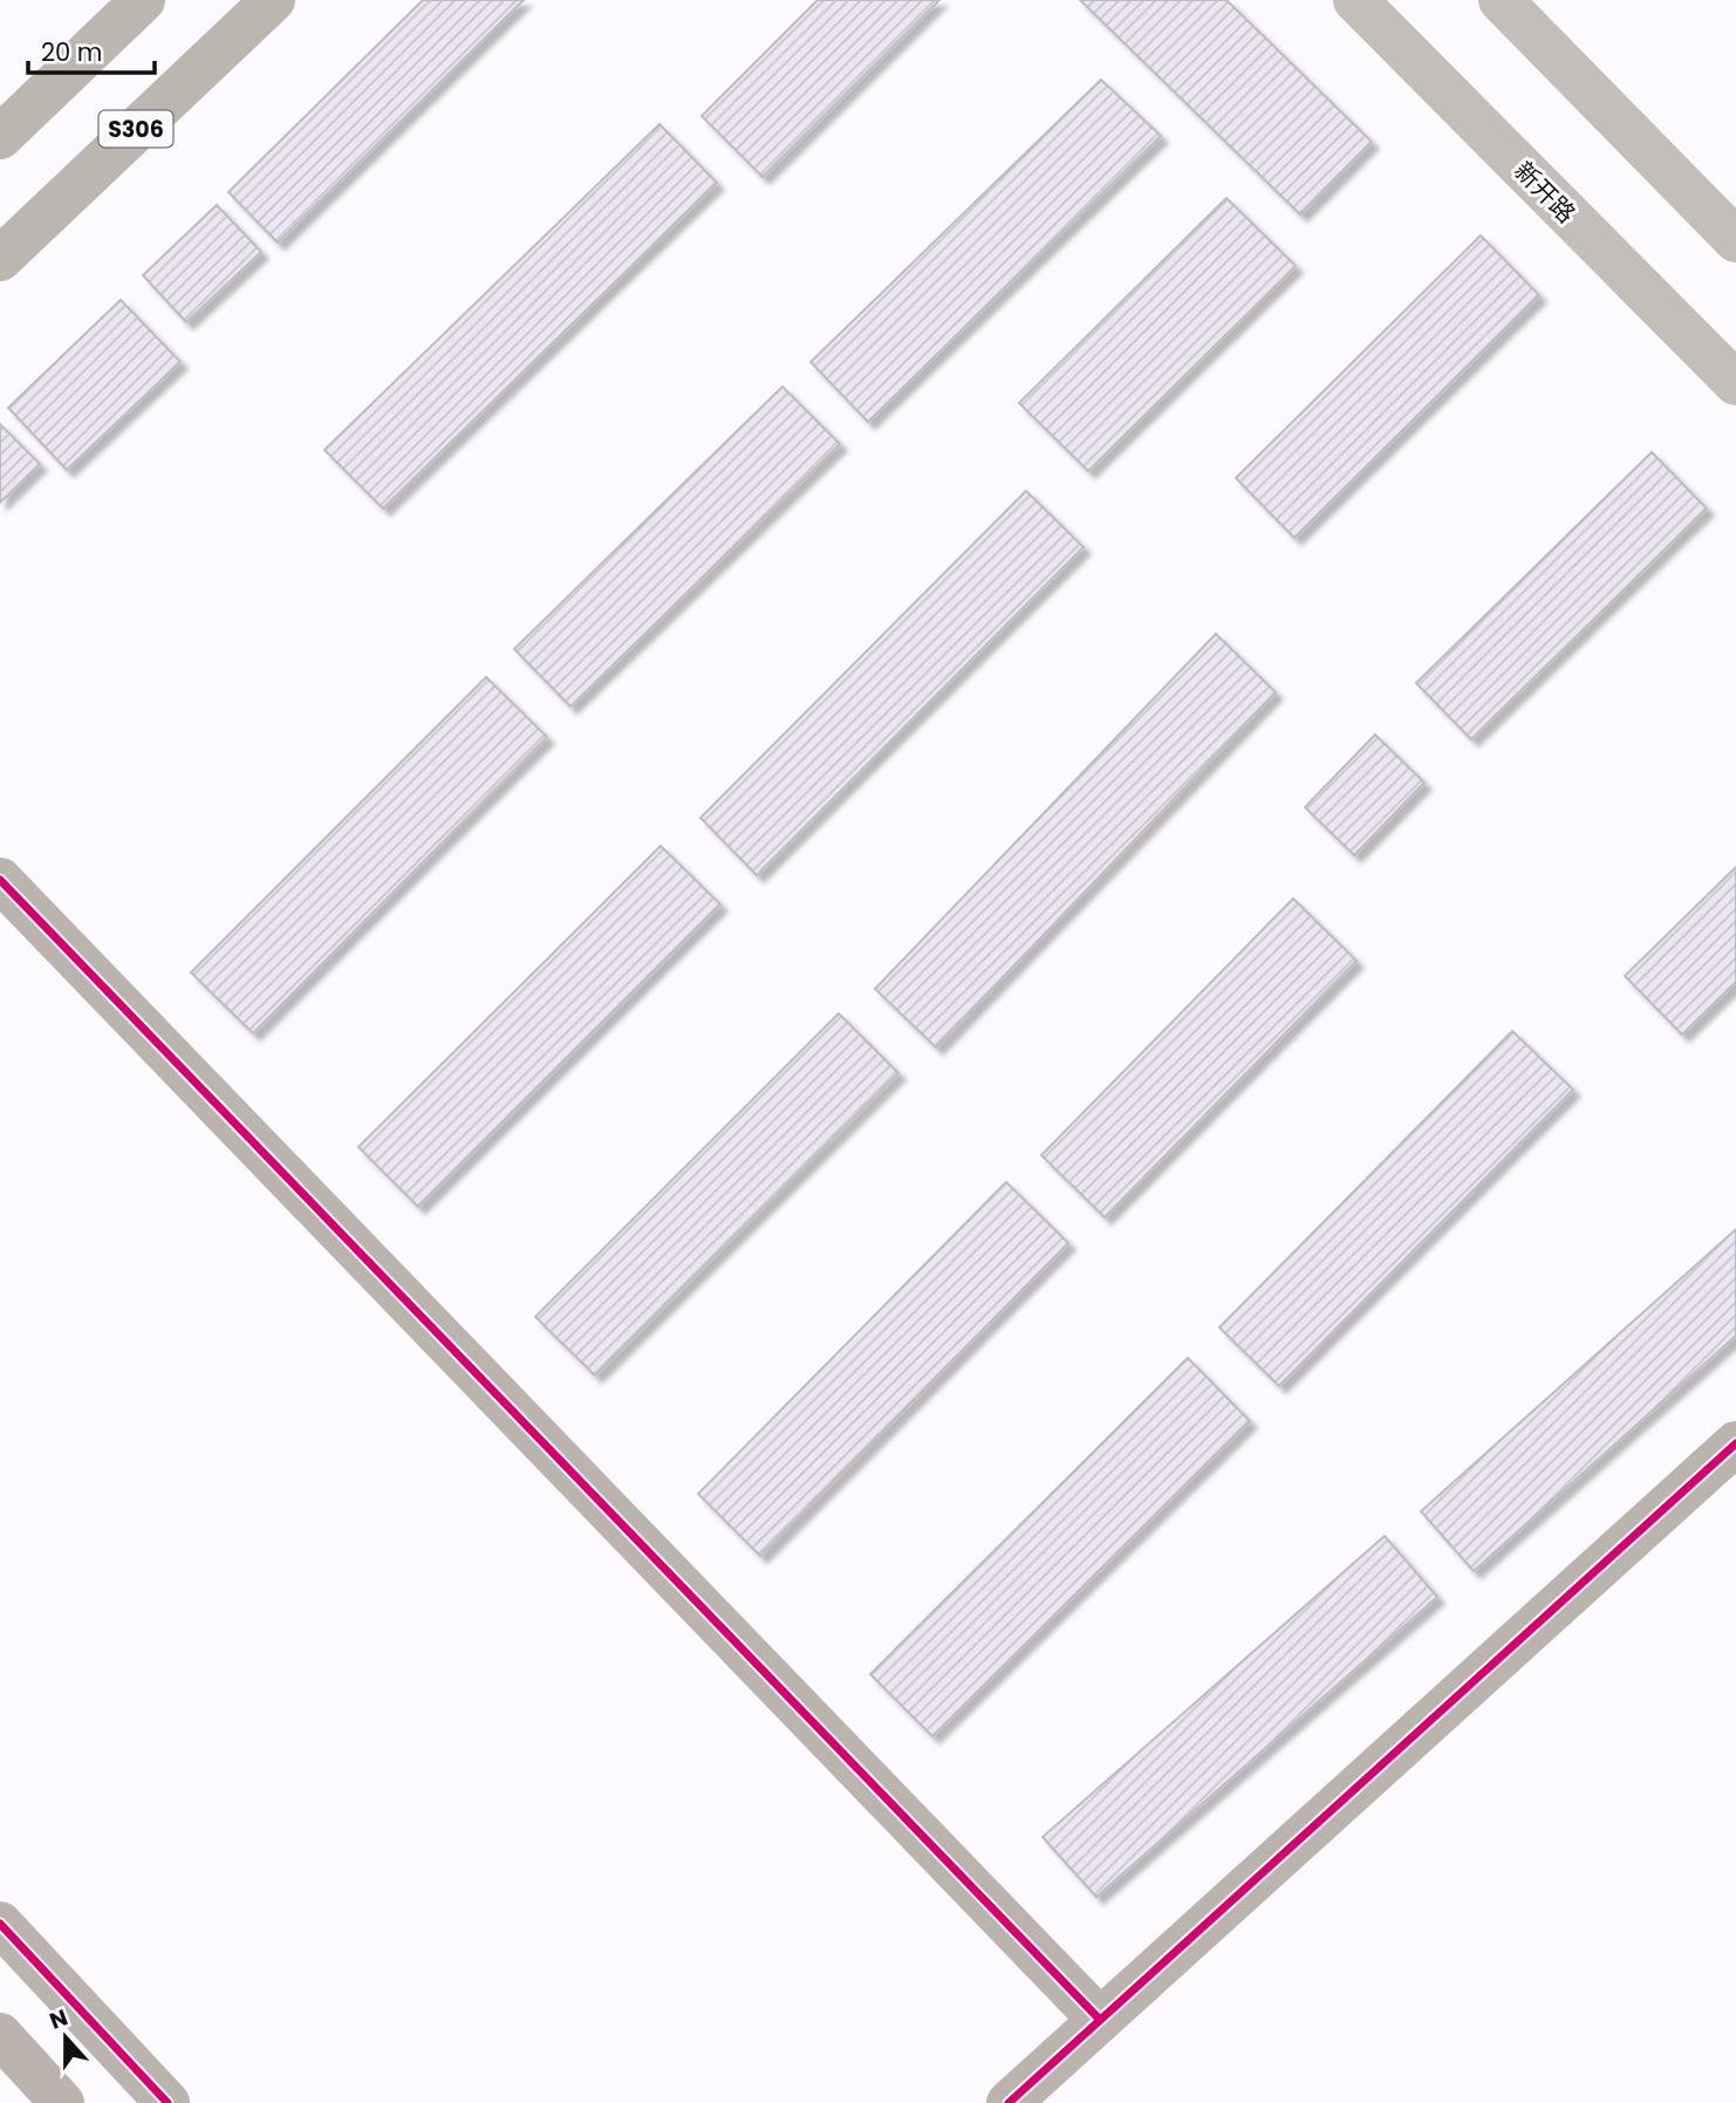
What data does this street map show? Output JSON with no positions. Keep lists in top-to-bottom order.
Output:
{
  "streets": {
    "main road": ["S306", "新开路"]
  },
  "scale_bar": "20 m",
  "north": "top"
}
